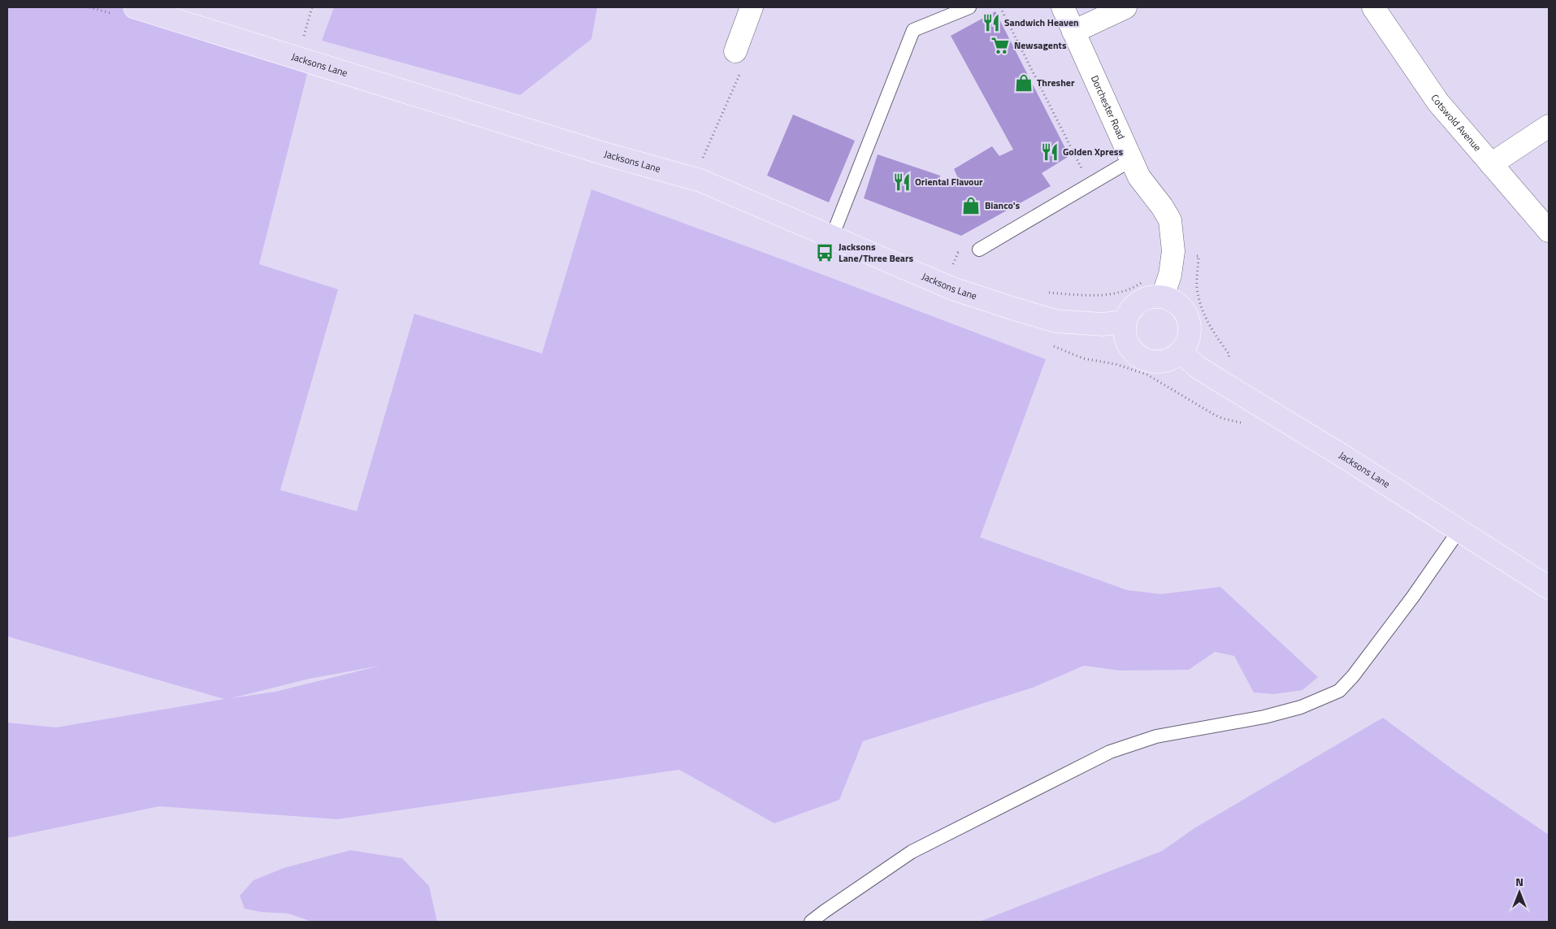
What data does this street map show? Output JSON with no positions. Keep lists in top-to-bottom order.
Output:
{
  "streets": {
    "main road": ["Jacksons Lane"],
    "street": ["Dorchester Road", "Cotswold Avenue"]
  },
  "crossings": [
    ["Jacksons Lane", "Dorchester Road"]
  ],
  "places": {
    "restaurant": ["Sandwich Heaven", "Golden Xpress", "Oriental Flavour"],
    "supermarket": ["Newsagents"],
    "shop": ["Thresher", "Bianco's"],
    "bus stop": ["Jacksons Lane/Three Bears"]
  },
  "north": "top"
}
